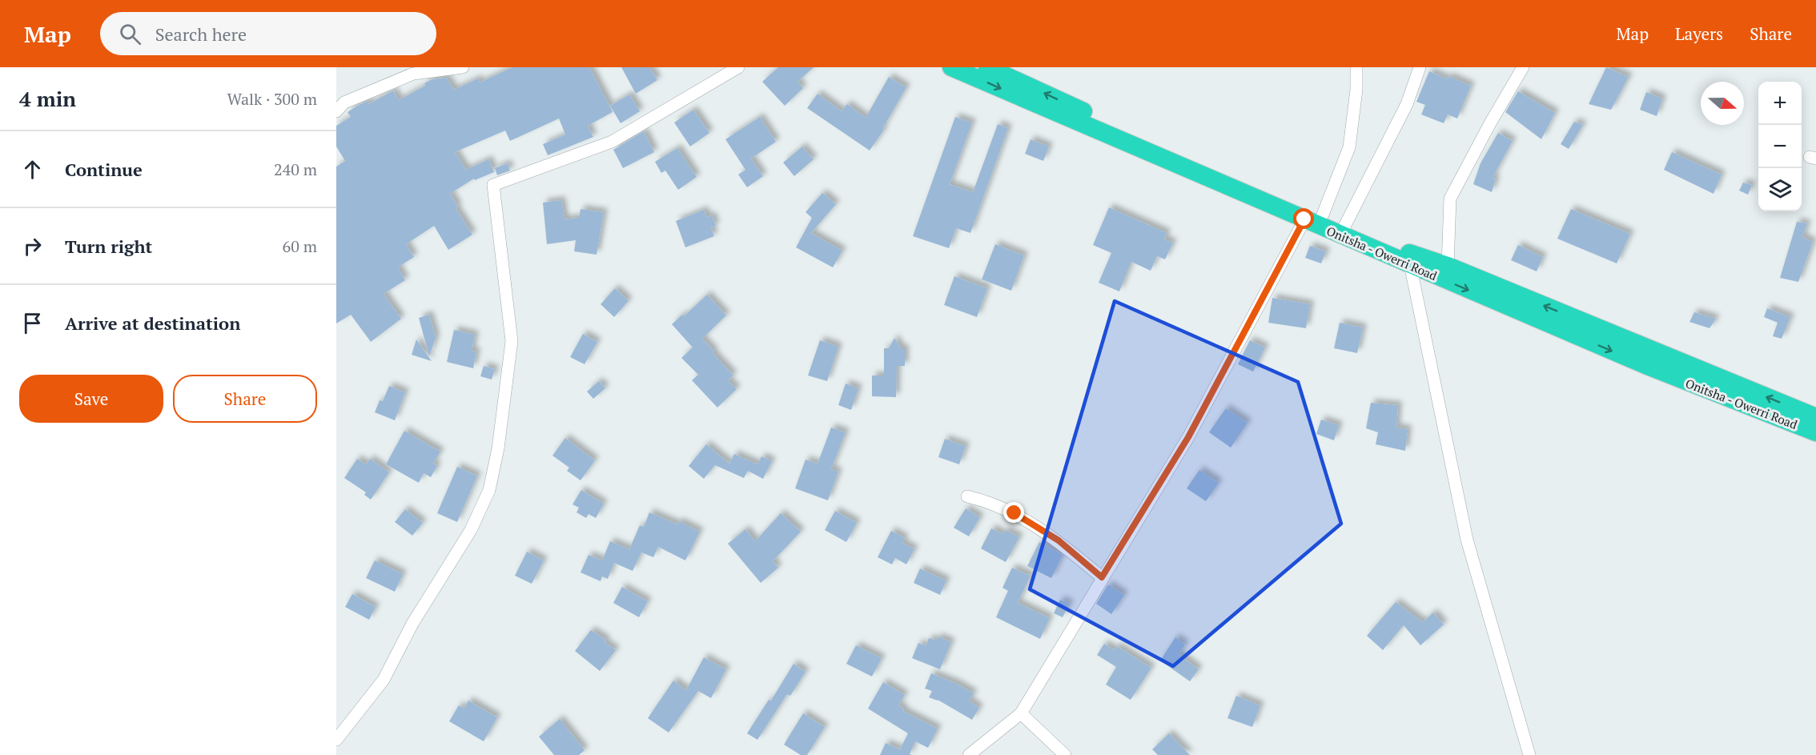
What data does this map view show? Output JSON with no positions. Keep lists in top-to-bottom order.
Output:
{
  "streets": {
    "highway": ["Onitsha - Owerri Road"]
  },
  "north": "right",
  "page": {
    "header": "Map",
    "search": "Search here",
    "nav": ["Map", "Layers", "Share"],
    "heading": ["4 min", "Walk · 300 m"],
    "map_buttons": ["+", "−"],
    "list": [
      ["Continue", "240 m"],
      ["Turn right", "60 m"],
      "Arrive at destination"
    ],
    "buttons": ["Save", "Share"]
  }
}
